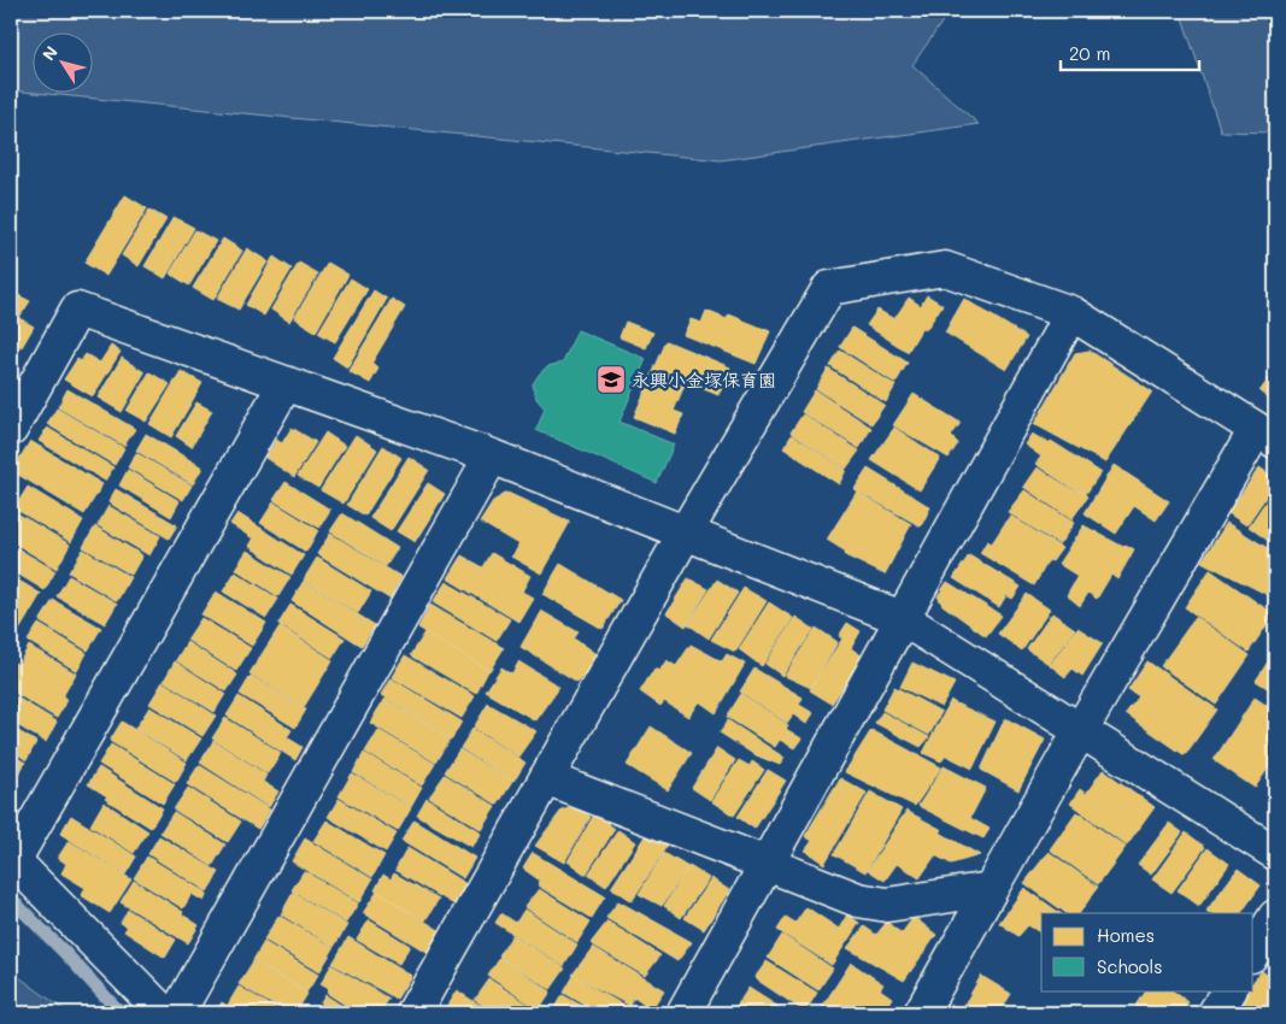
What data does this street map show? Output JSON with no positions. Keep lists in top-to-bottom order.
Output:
{
  "places": {
    "school or university": ["永興小金塚保育園"]
  },
  "legend": ["Homes", "Schools"],
  "scale_bar": "20 m",
  "north": "top left"
}
